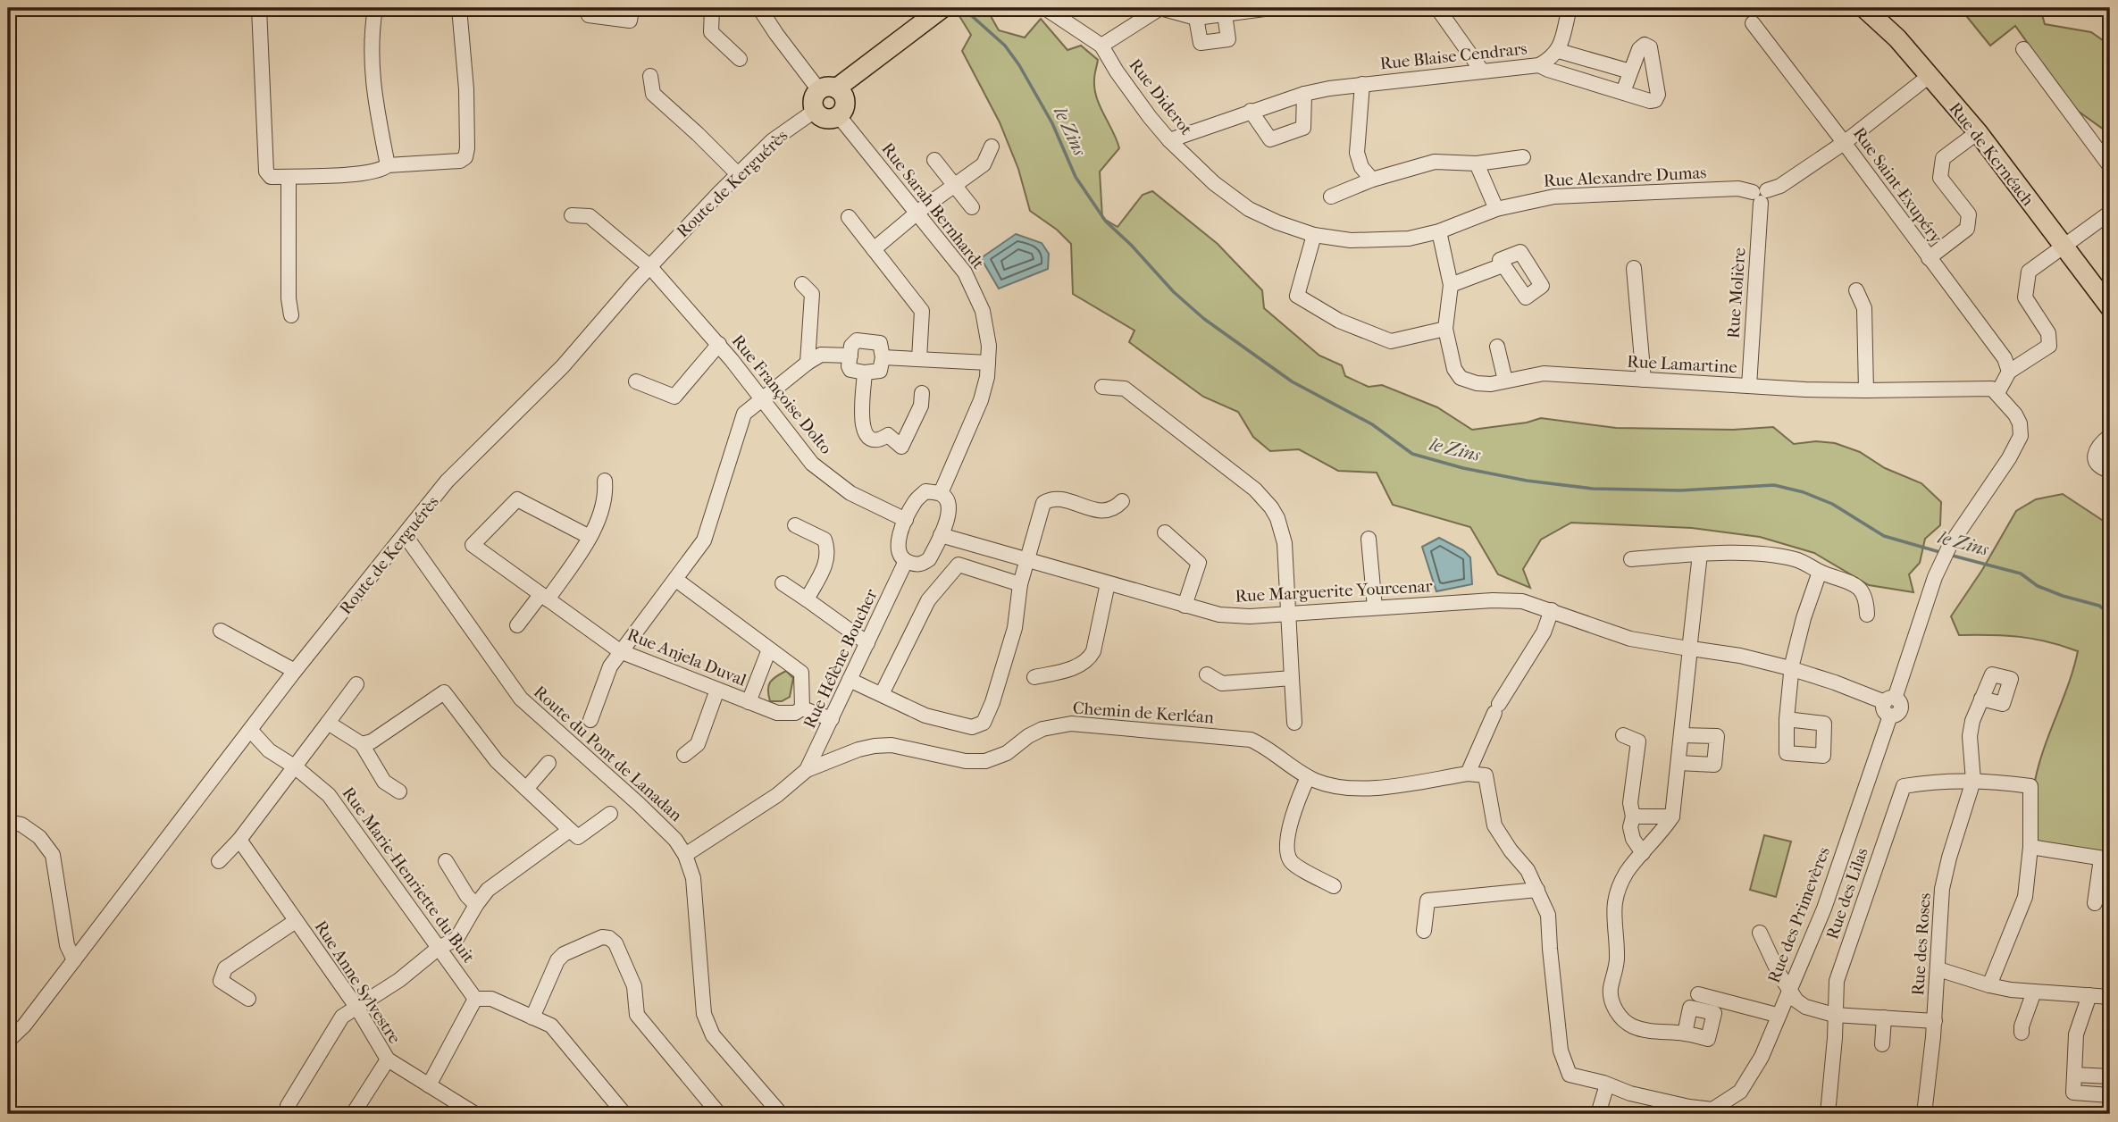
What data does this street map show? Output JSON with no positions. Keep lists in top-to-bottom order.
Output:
{
  "streets": {
    "main road": ["Rue de Kernéach"],
    "street": [
      "Rue Blaise Cendrars",
      "Rue Diderot",
      "Rue Alexandre Dumas",
      "Route de Kerguérès",
      "Rue Saint-Exupéry",
      "Rue Sarah Bernhardt",
      "Rue Molière",
      "Rue Lamartine",
      "Rue Françoise Dolto",
      "Rue Marguerite Yourcenar",
      "Rue Anjela Duval",
      "Rue Hélène Boucher",
      "Chemin de Kerléan",
      "Route du Pont de Lanadan",
      "Rue Marie-Henriette du Buit",
      "Rue des Lilas",
      "Rue des Primevères",
      "Rue des Roses",
      "Rue Anne Sylvestre"
    ]
  },
  "crossings": [
    ["Rue Blaise Cendrars", "Rue Diderot"],
    ["Rue Diderot", "Rue Alexandre Dumas"],
    ["Rue Alexandre Dumas", "Rue Molière"],
    ["Rue Alexandre Dumas", "Rue Lamartine"],
    ["Route de Kerguérès", "Rue Sarah Bernhardt"],
    ["Route de Kerguérès", "Rue Françoise Dolto"],
    ["Route de Kerguérès", "Route du Pont de Lanadan"],
    ["Route de Kerguérès", "Rue Marie-Henriette du Buit"],
    ["Rue Molière", "Rue Lamartine"],
    ["Rue Lamartine", "Rue des Primevères"],
    ["Rue Marguerite Yourcenar", "Rue des Primevères"],
    ["Rue Anjela Duval", "Rue Hélène Boucher"],
    ["Rue Hélène Boucher", "Chemin de Kerléan"],
    ["Chemin de Kerléan", "Route du Pont de Lanadan"],
    ["Rue des Lilas", "Rue des Roses"]
  ],
  "water": ["le Zins"]
}
